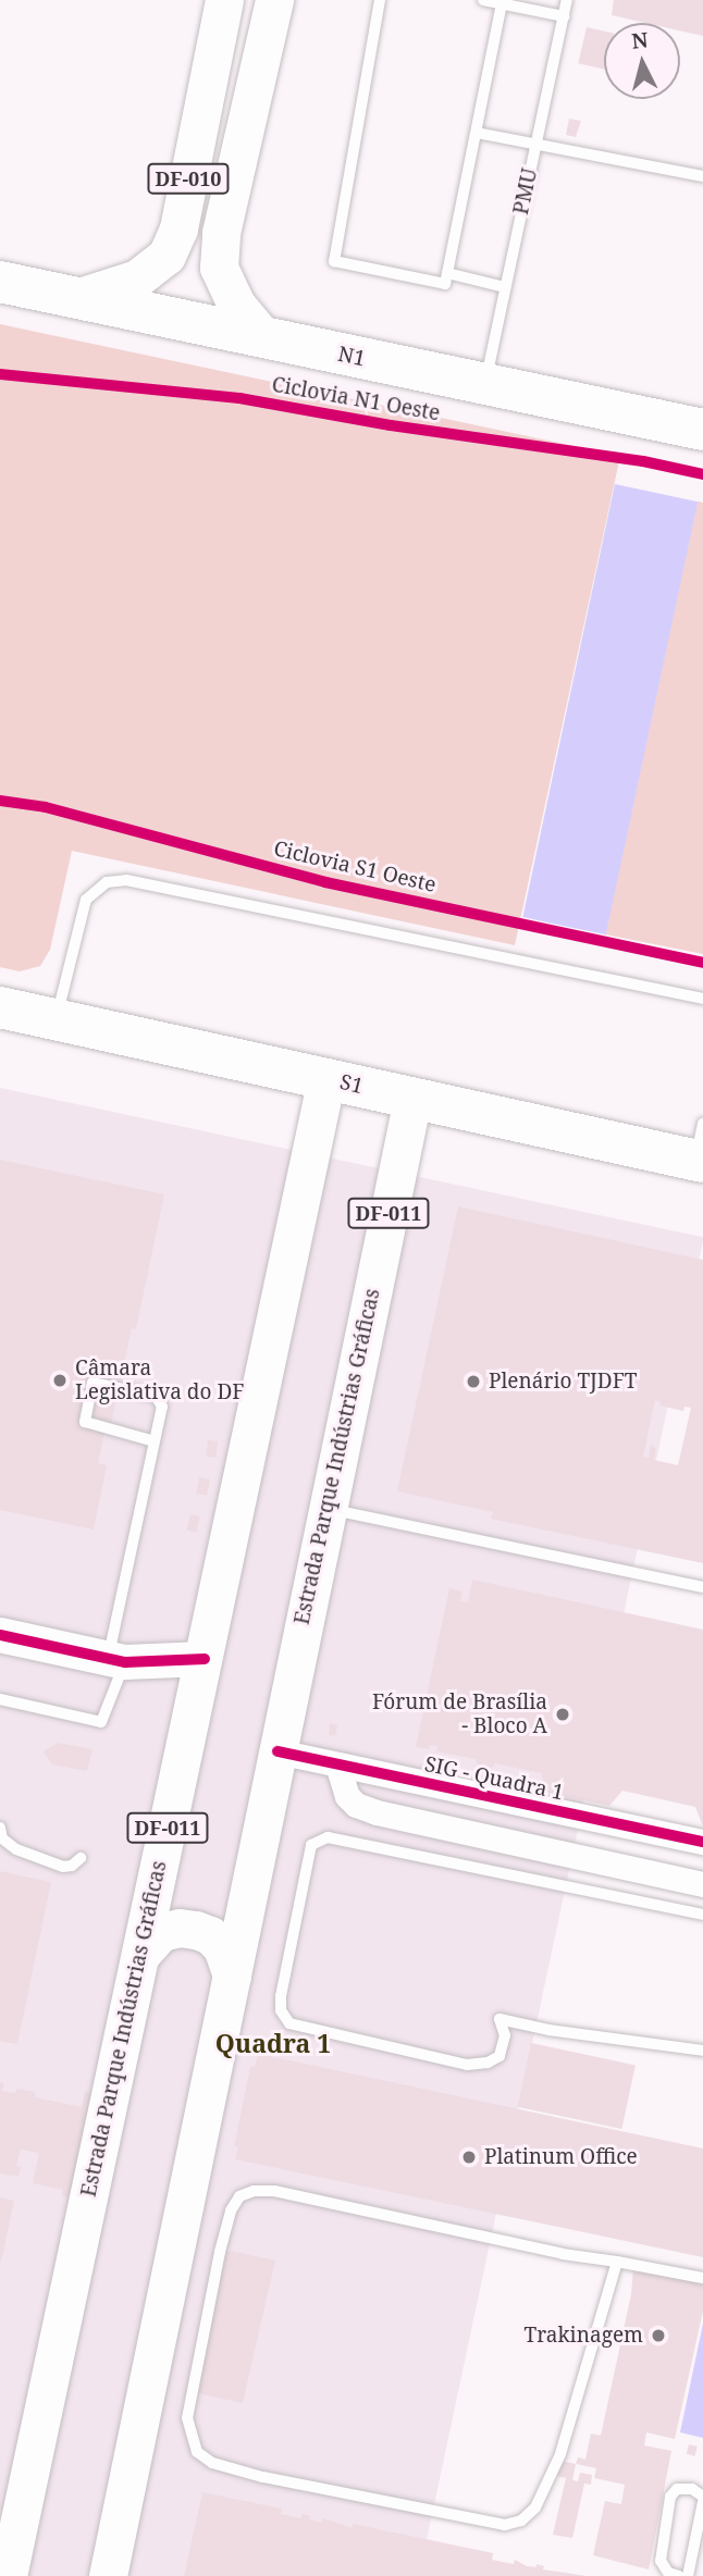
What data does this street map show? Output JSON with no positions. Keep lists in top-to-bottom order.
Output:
{
  "streets": {
    "highway": ["N1", "S1"],
    "main road": ["DF-010", "DF-011", "Estrada Parque Indústrias Gráficas"],
    "street": ["SIG - Quadra 1"],
    "lane": ["PMU"],
    "cycle path": ["Ciclovia N1 Oeste", "Ciclovia S1 Oeste"]
  },
  "crossings": [
    ["DF-010", "N1"],
    ["PMU", "N1"],
    ["S1", "Estrada Parque Indústrias Gráficas"],
    ["Estrada Parque Indústrias Gráficas", "SIG - Quadra 1"]
  ],
  "districts": ["Quadra 1"],
  "places": [
    "Câmara Legislativa do DF",
    "Plenário TJDFT",
    "Fórum de Brasília - Bloco A",
    "Platinum Office",
    "Trakinagem"
  ],
  "north": "top"
}
